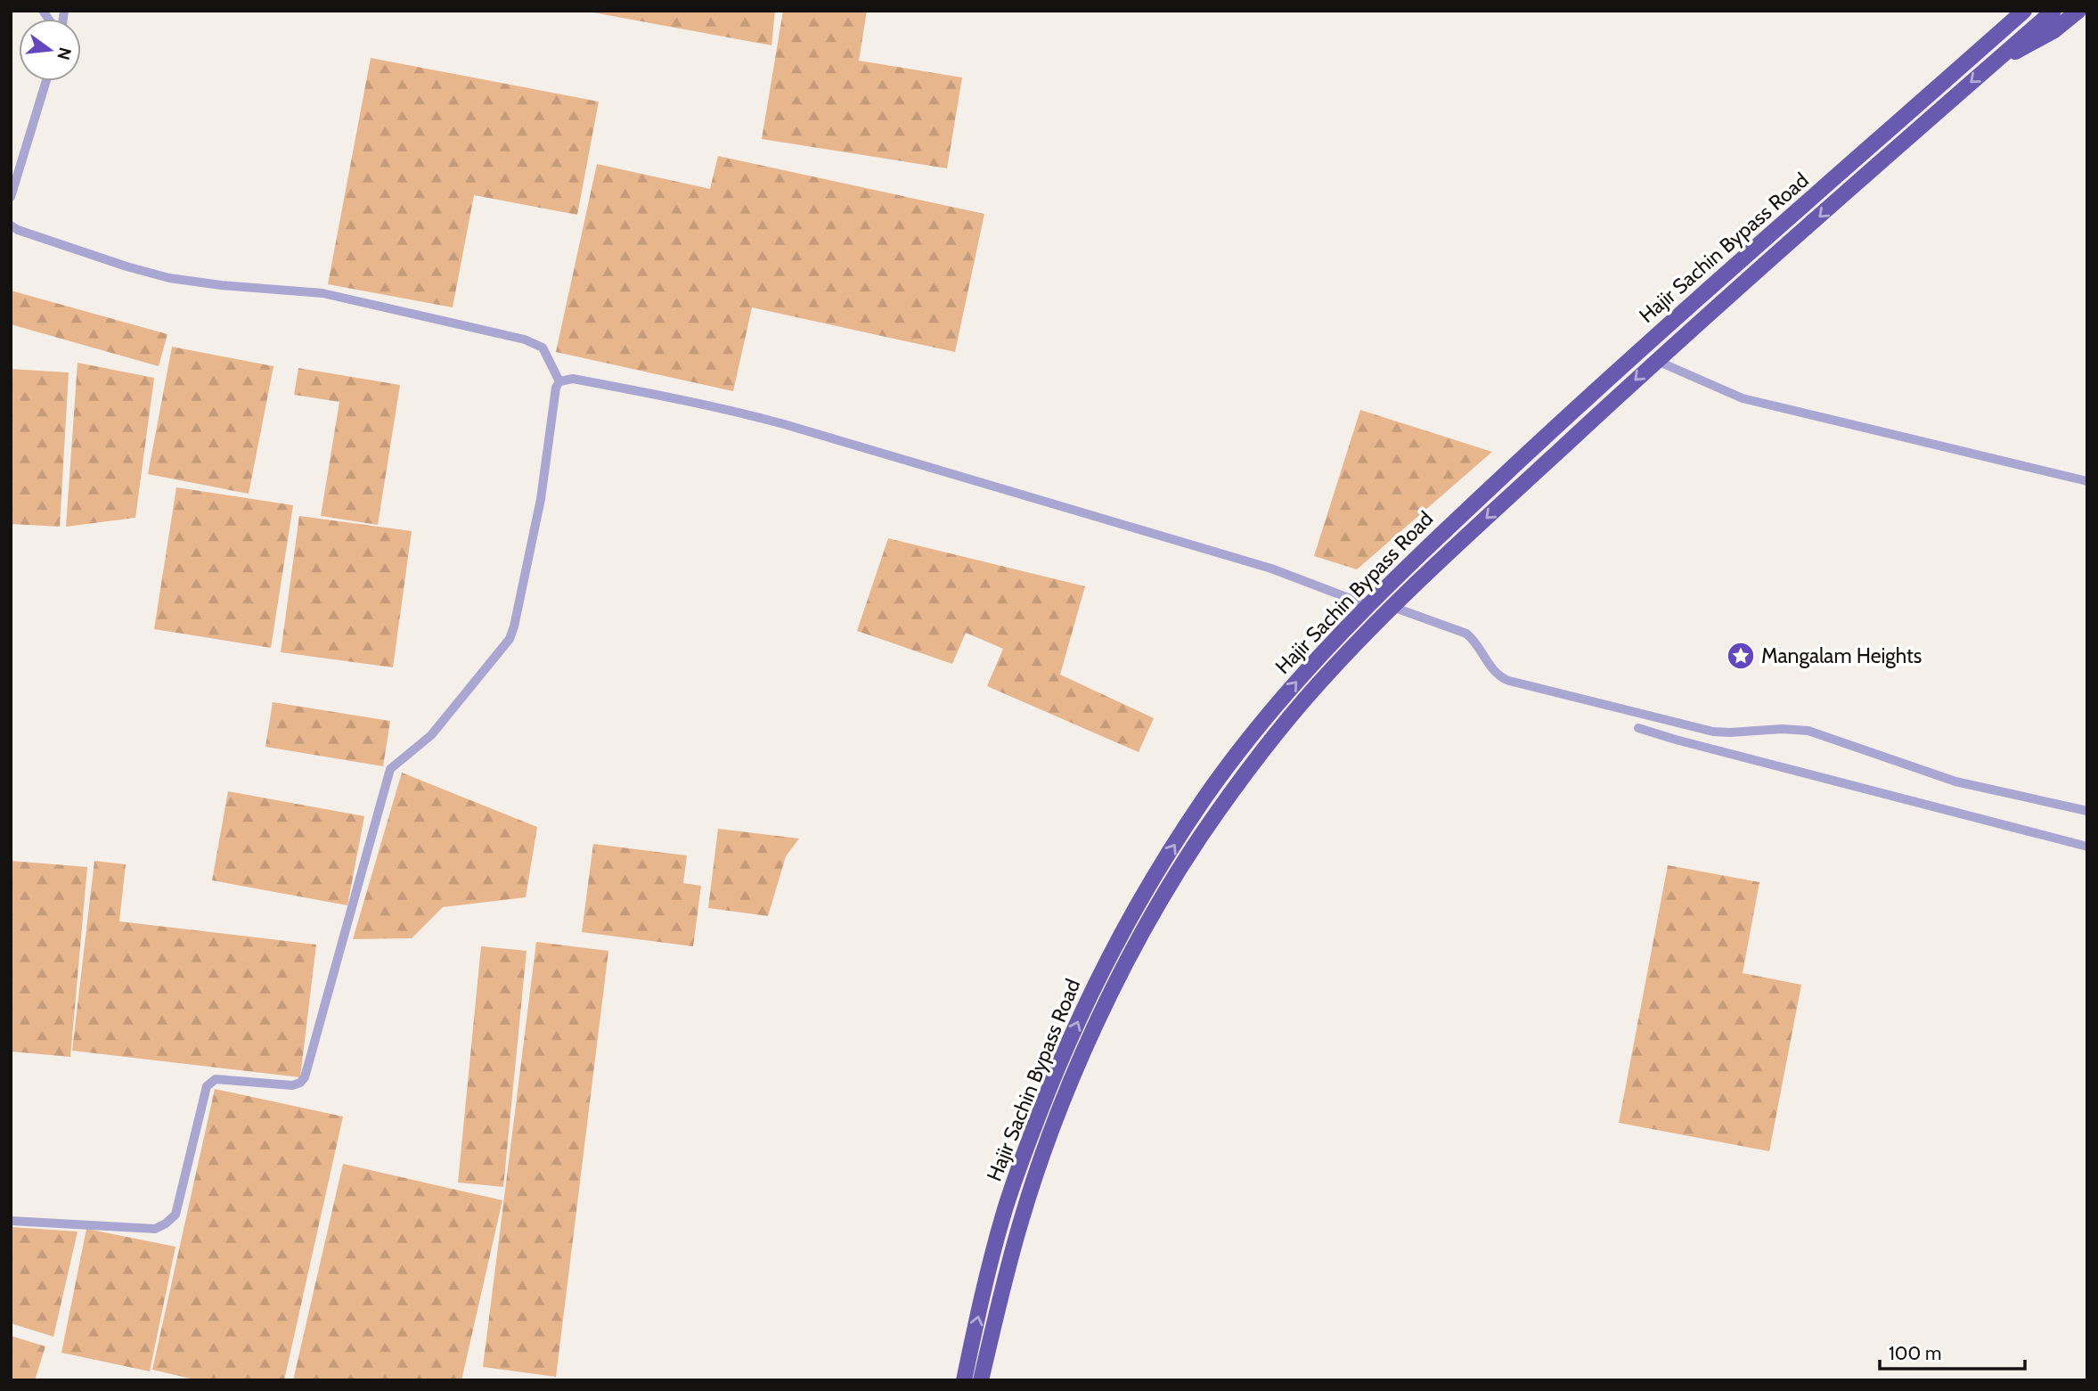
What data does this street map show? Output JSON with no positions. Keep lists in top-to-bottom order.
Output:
{
  "streets": {
    "highway": ["Hajir Sachin Bypass Road"]
  },
  "places": {
    "place": ["Mangalam Heights"]
  },
  "scale_bar": "100 m",
  "north": "right"
}
